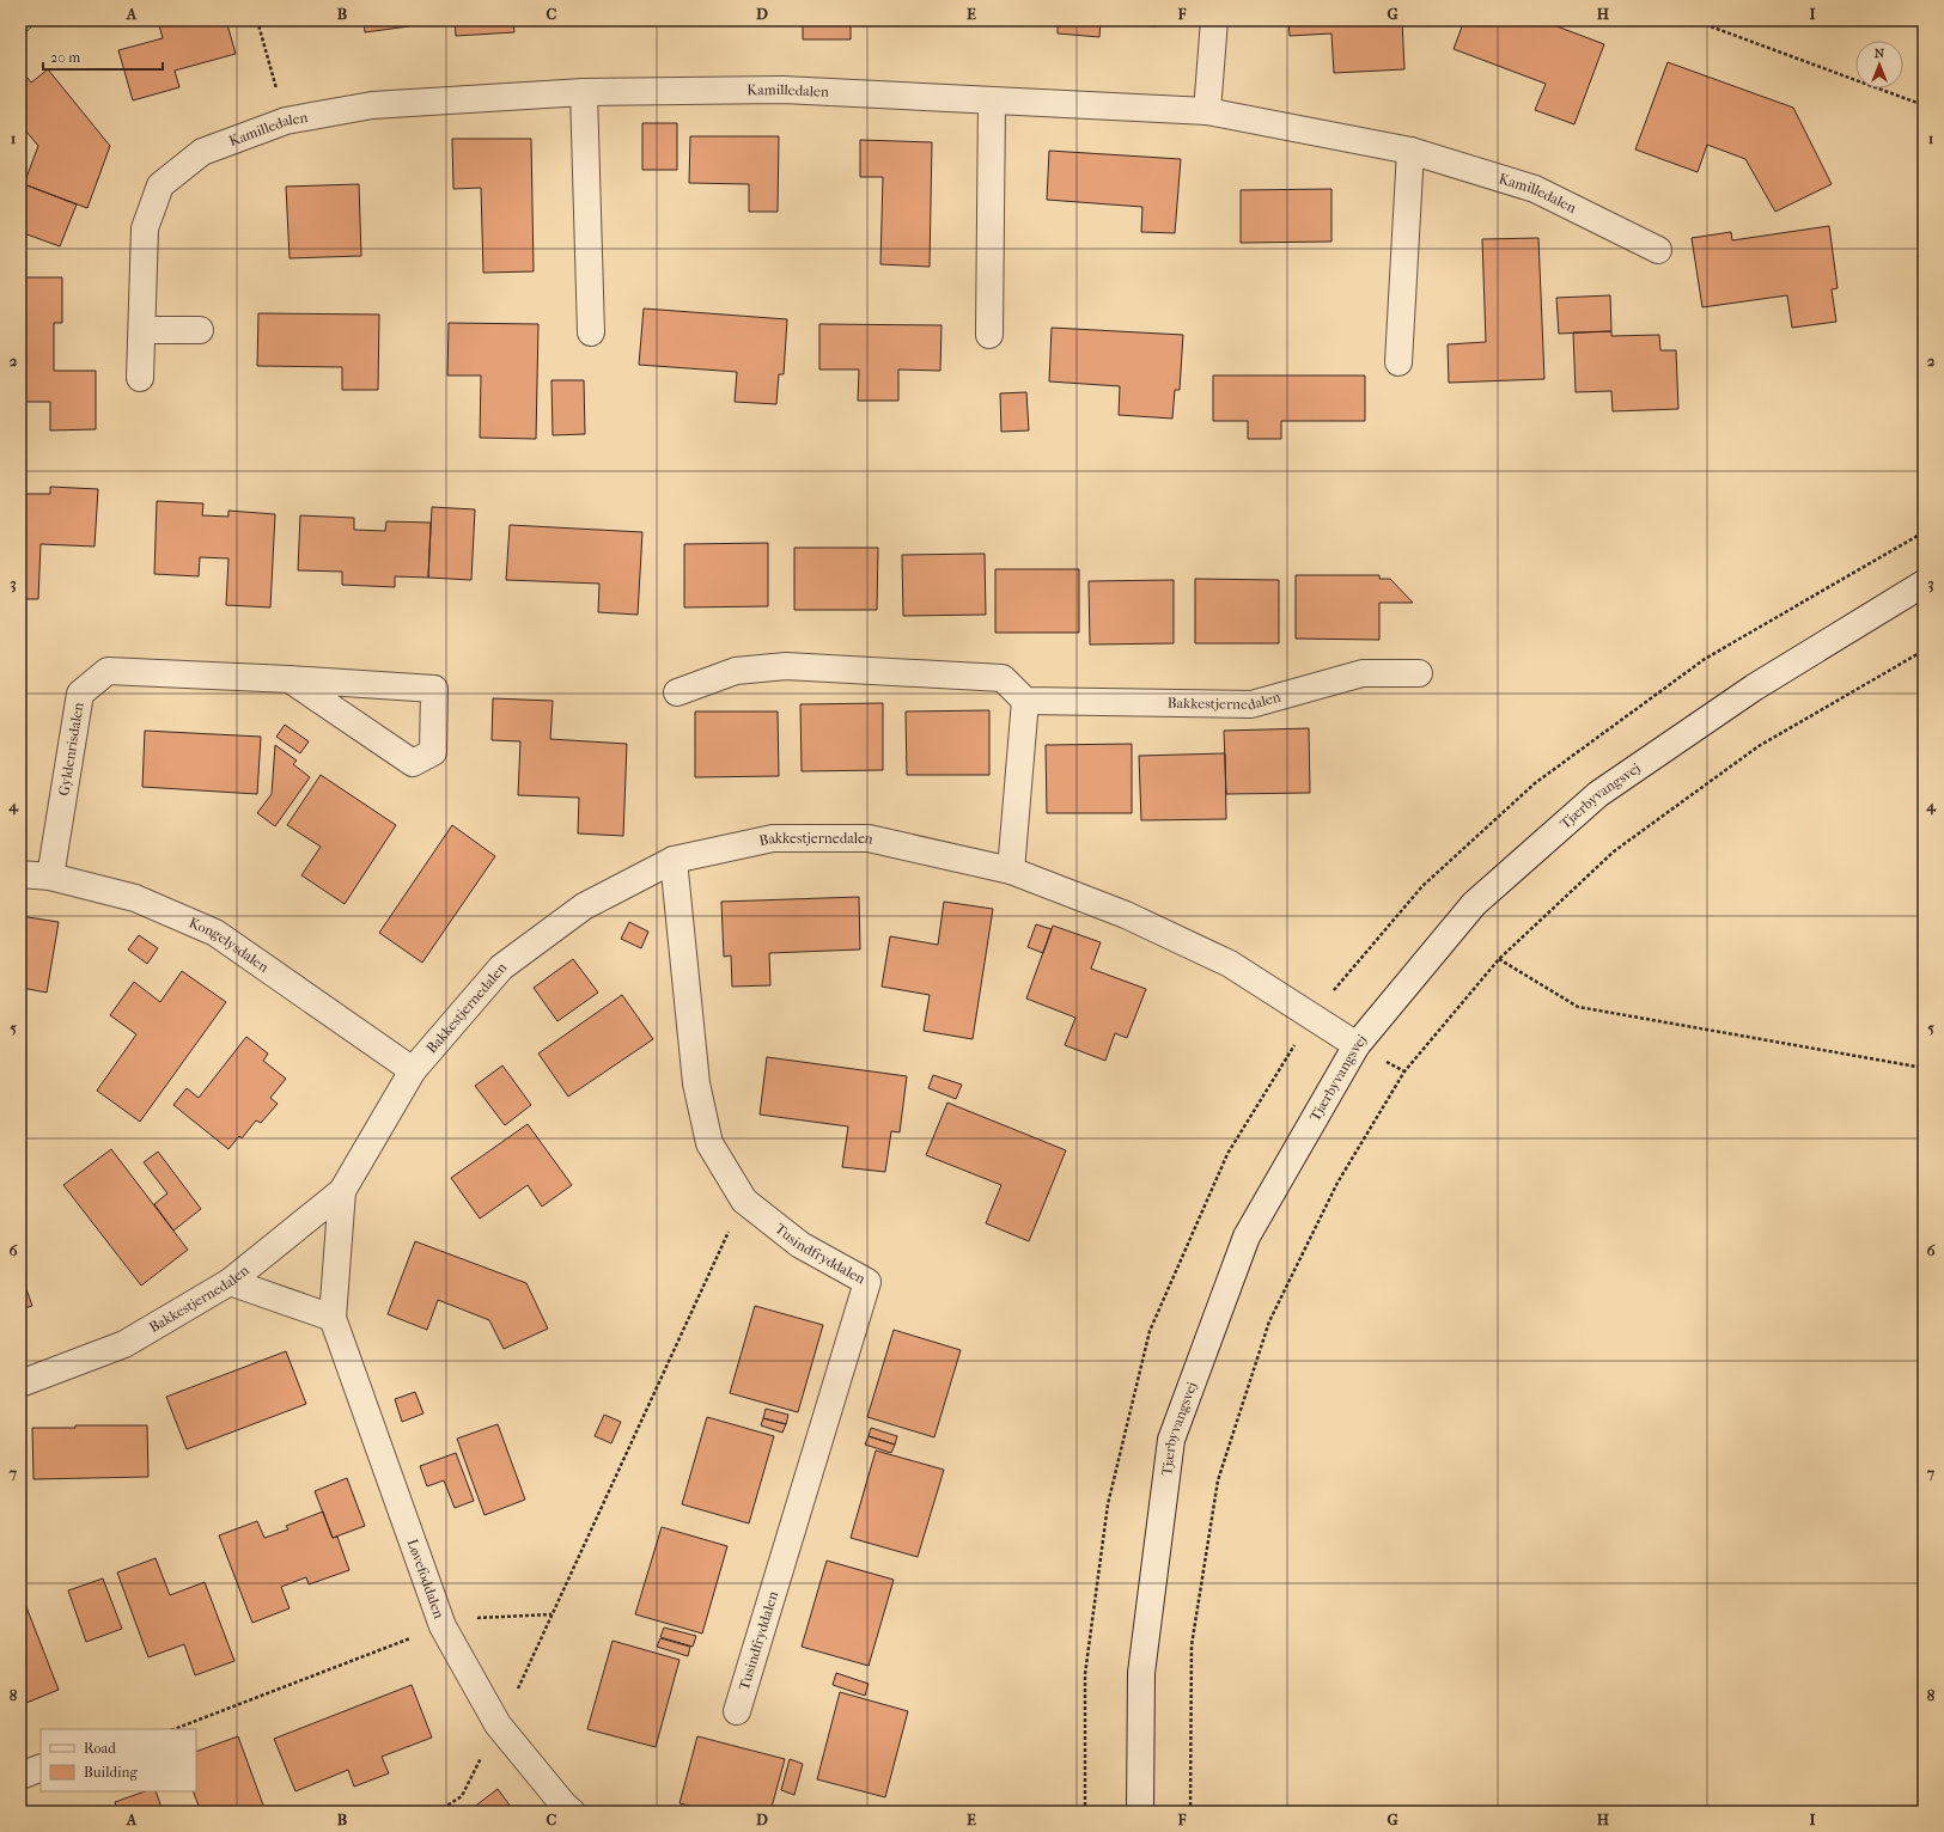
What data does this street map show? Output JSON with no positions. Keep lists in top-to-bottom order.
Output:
{
  "streets": {
    "street": [
      "Kamilledalen",
      "Bakkestjernedalen",
      "Gyldenrisdalen",
      "Tjærbyvangsvej",
      "Kongelysdalen",
      "Tusindfryddalen",
      "Løvefoddalen"
    ]
  },
  "crossings": [
    ["Bakkestjernedalen", "Tjærbyvangsvej"],
    ["Bakkestjernedalen", "Kongelysdalen"],
    ["Bakkestjernedalen", "Tusindfryddalen"],
    ["Bakkestjernedalen", "Løvefoddalen"],
    ["Gyldenrisdalen", "Kongelysdalen"]
  ],
  "legend": ["Road", "Building"],
  "scale_bar": "20 m",
  "north": "top",
  "grid": {
    "columns": [
      "A",
      "B",
      "C",
      "D",
      "E",
      "F",
      "G",
      "H",
      "I"
    ],
    "rows": [
      "1",
      "2",
      "3",
      "4",
      "5",
      "6",
      "7",
      "8"
    ]
  }
}
